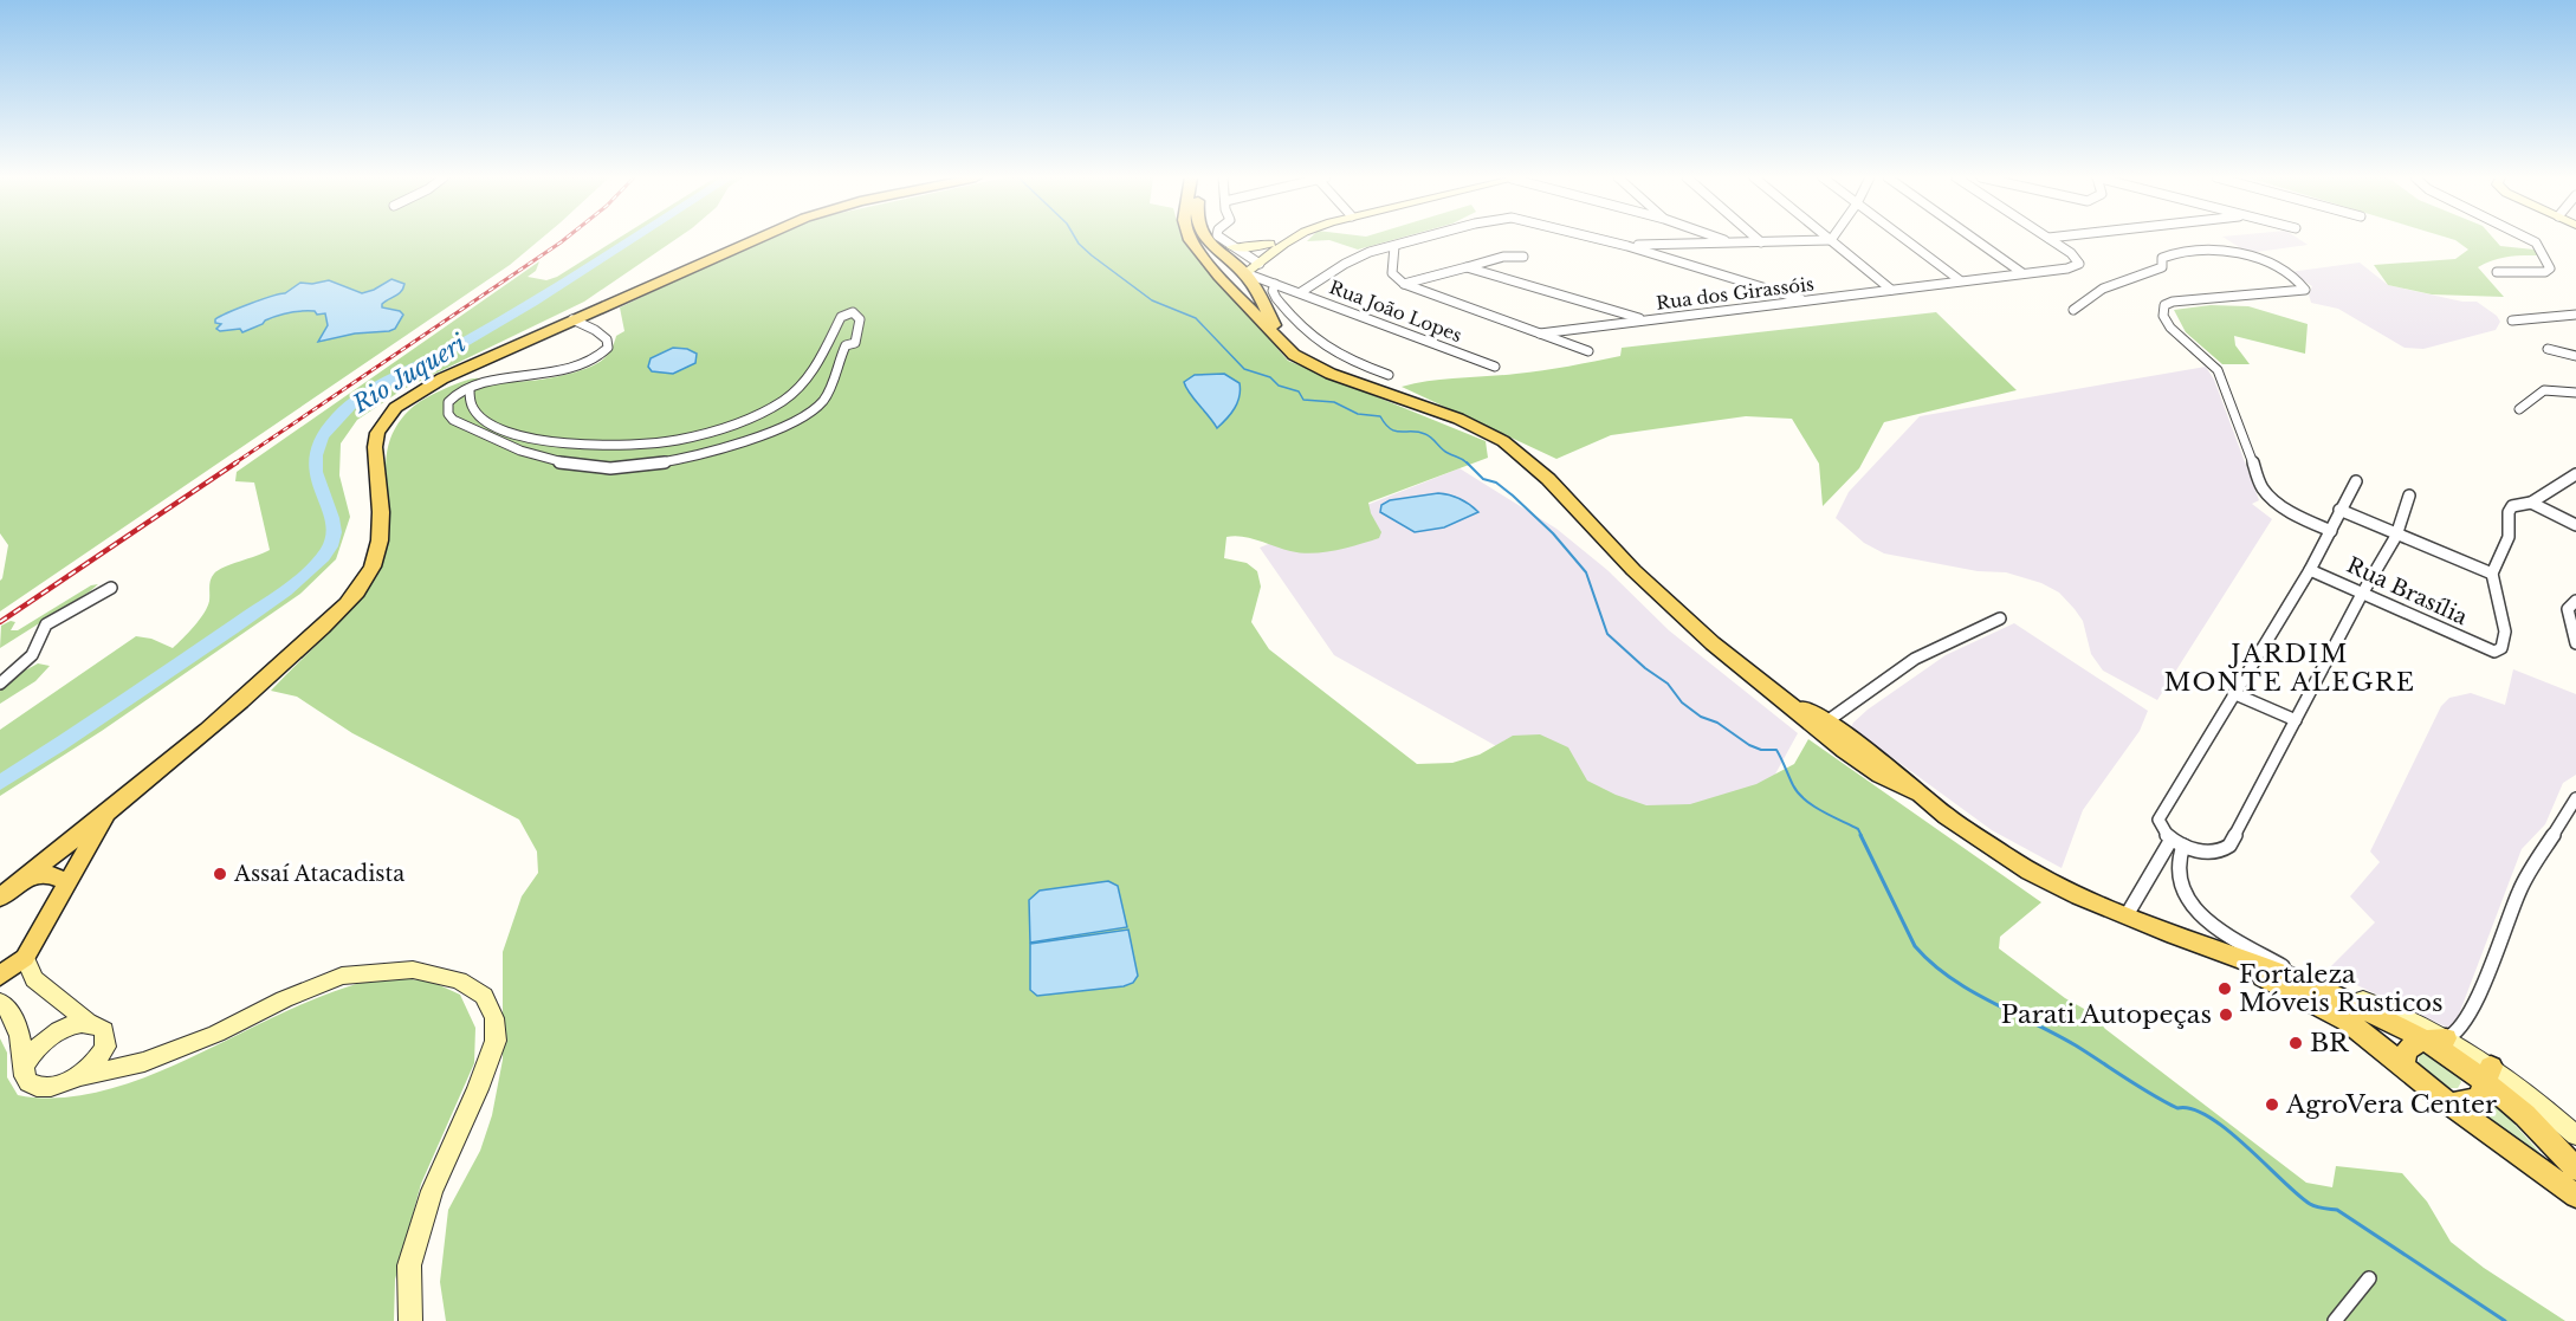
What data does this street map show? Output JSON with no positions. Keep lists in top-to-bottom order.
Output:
{
  "streets": {
    "street": ["Rua dos Girassóis", "Rua João Lopes", "Rua Brasília"]
  },
  "districts": ["JARDIM MONTE ALEGRE"],
  "water": ["Rio Juqueri"],
  "places": [
    "Assaí Atacadista",
    "Fortaleza Móveis Rusticos",
    "Parati Autopeças",
    "BR",
    "AgroVera Center"
  ]
}
